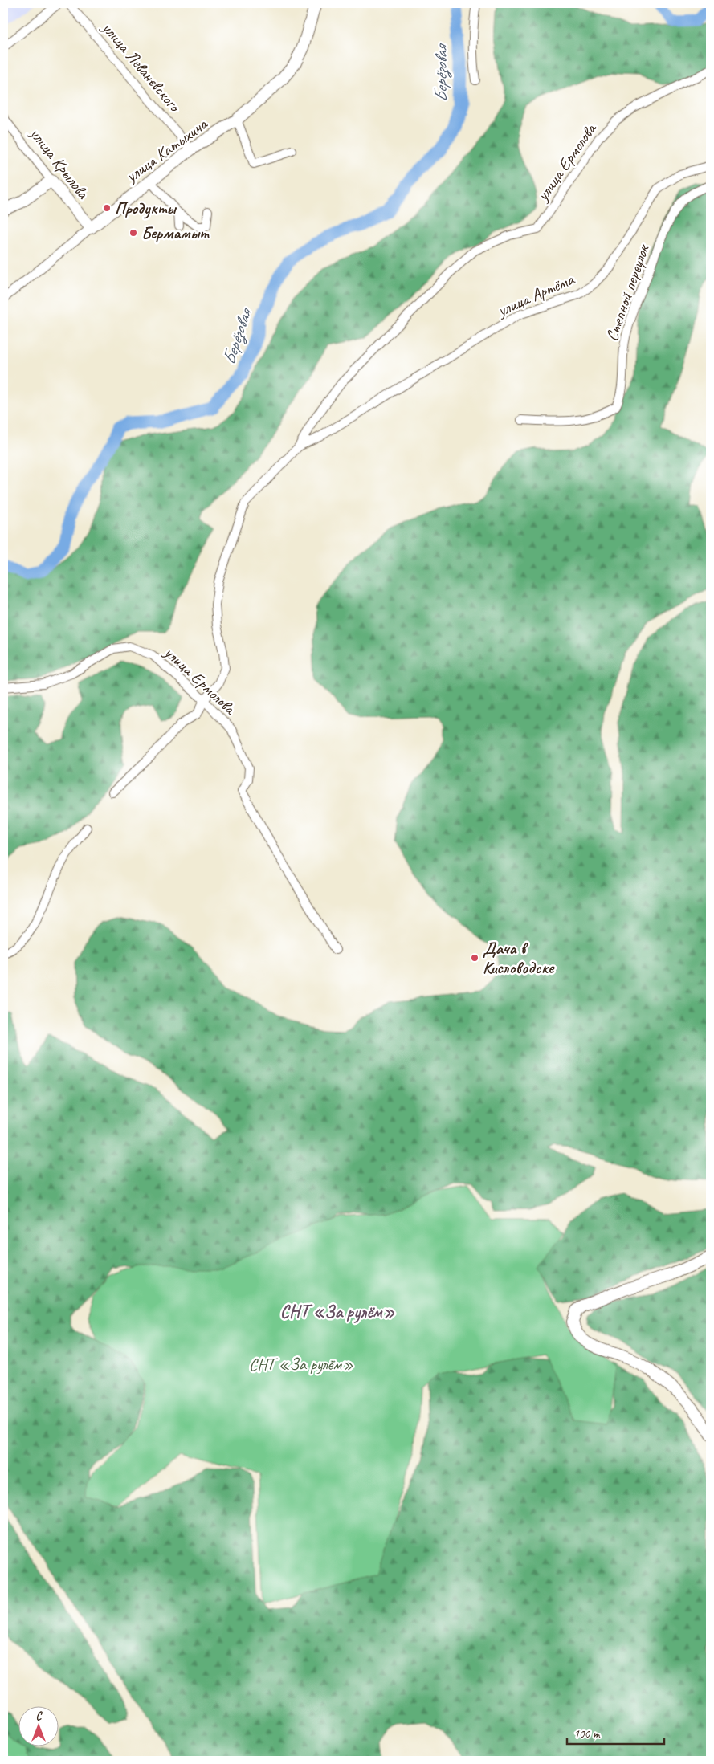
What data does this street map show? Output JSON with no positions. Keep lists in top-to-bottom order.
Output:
{
  "streets": {
    "street": [
      "улица Леваневского",
      "улица Катыхина",
      "улица Ермолова",
      "улица Крылова",
      "Степной переулок",
      "улица Артёма"
    ]
  },
  "crossings": [
    ["улица Леваневского", "улица Катыхина"],
    ["улица Катыхина", "улица Крылова"],
    ["улица Ермолова", "улица Артёма"]
  ],
  "districts": ["СНТ «За рулём»"],
  "water": ["Берёзовая"],
  "parks": ["СНТ «За рулём»"],
  "places": ["Продукты", "Бермамыт", "Дача в Кисловодске"],
  "scale_bar": "100 m",
  "north": "top"
}
